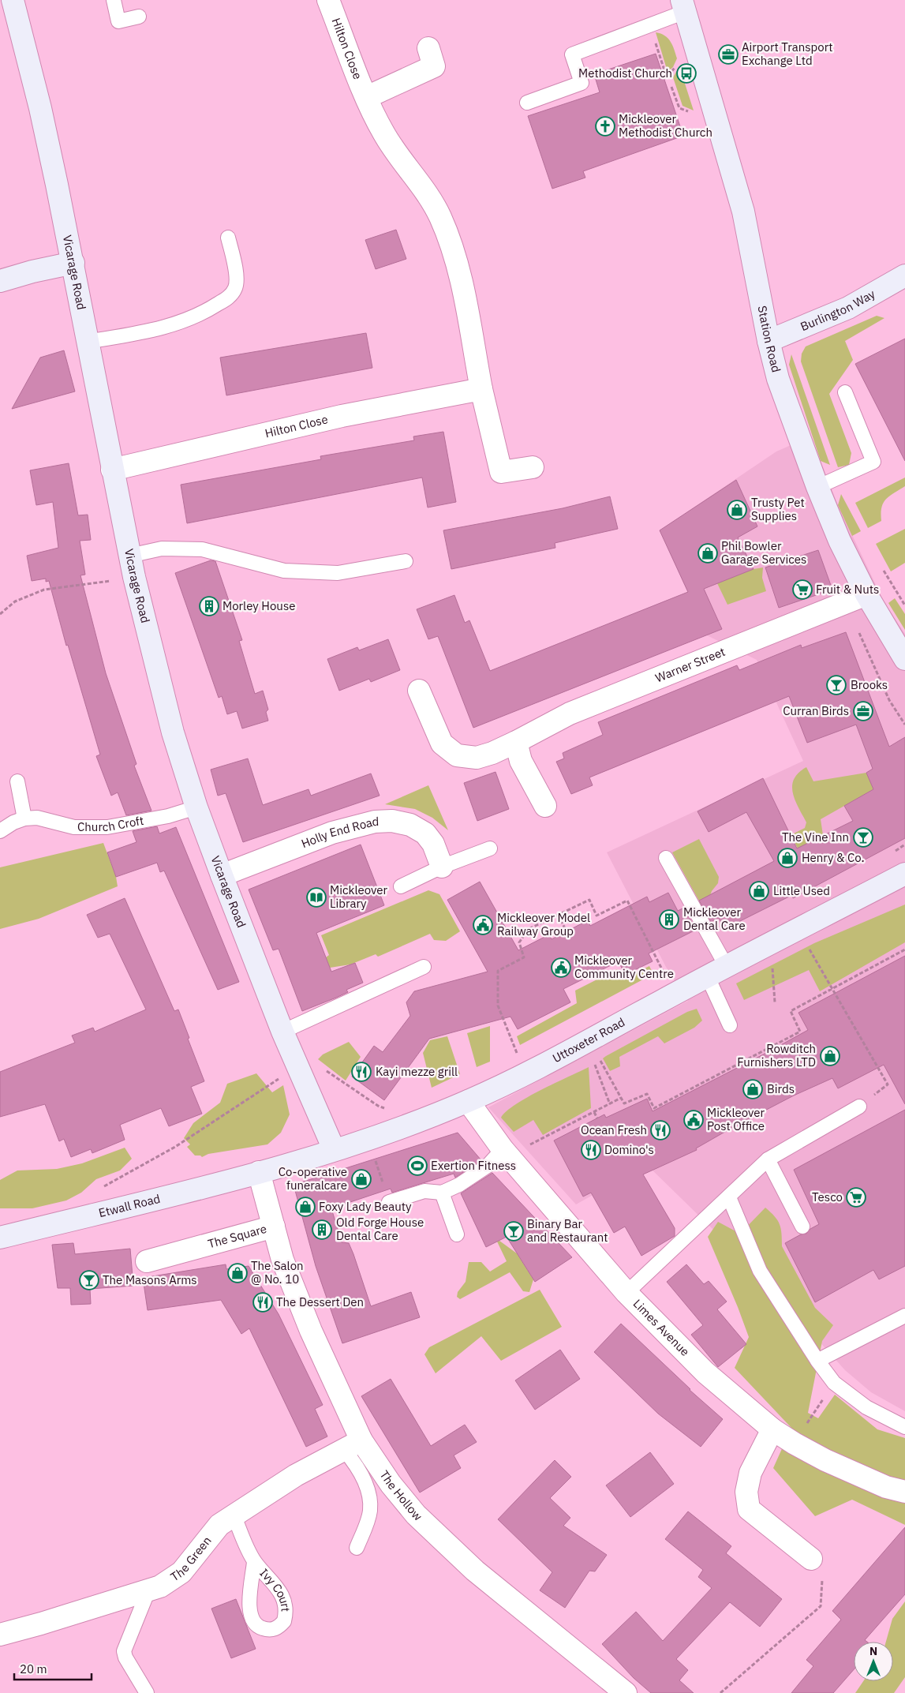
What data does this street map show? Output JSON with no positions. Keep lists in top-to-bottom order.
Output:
{
  "streets": {
    "street": [
      "Hilton Close",
      "Vicarage Road",
      "Burlington Way",
      "Station Road",
      "Warner Street",
      "Holly End Road",
      "Uttoxeter Road",
      "Etwall Road",
      "The Square",
      "Limes Avenue",
      "The Hollow",
      "The Green"
    ],
    "lane": ["Church Croft", "Ivy Court"]
  },
  "crossings": [
    ["Hilton Close", "Vicarage Road"],
    ["Vicarage Road", "Church Croft"],
    ["Vicarage Road", "Holly End Road"],
    ["Vicarage Road", "Uttoxeter Road"],
    ["Burlington Way", "Station Road"],
    ["Station Road", "Warner Street"],
    ["Uttoxeter Road", "Etwall Road"],
    ["Uttoxeter Road", "The Square"],
    ["Uttoxeter Road", "Limes Avenue"],
    ["Etwall Road", "The Square"],
    ["The Square", "The Hollow"],
    ["The Hollow", "The Green"],
    ["The Green", "Ivy Court"]
  ],
  "places": {
    "office": ["Airport Transport Exchange Ltd", "Curran Birds"],
    "bus stop": ["Methodist Church"],
    "church": ["Mickleover Methodist Church"],
    "shop": [
      "Trusty Pet Supplies",
      "Phil Bowler Garage Services",
      "Henry & Co.",
      "Little Used",
      "Rowditch Furnishers LTD",
      "Birds",
      "Co-operative funeralcare",
      "Foxy Lady Beauty",
      "The Salon @ No. 10"
    ],
    "supermarket": ["Fruit & Nuts", "Tesco"],
    "building": ["Morley House", "Mickleover Dental Care", "Old Forge House Dental Care"],
    "bar": [
      "Brooks",
      "The Vine Inn",
      "Binary Bar and Restaurant",
      "The Masons Arms"
    ],
    "library": ["Mickleover Library"],
    "public building": ["Mickleover Model Railway Group", "Mickleover Community Centre", "Mickleover Post Office"],
    "restaurant": [
      "Kayi mezze grill",
      "Ocean Fresh",
      "Domino's",
      "The Dessert Den"
    ],
    "sports": ["Exertion Fitness"]
  },
  "scale_bar": "20 m",
  "north": "top"
}
